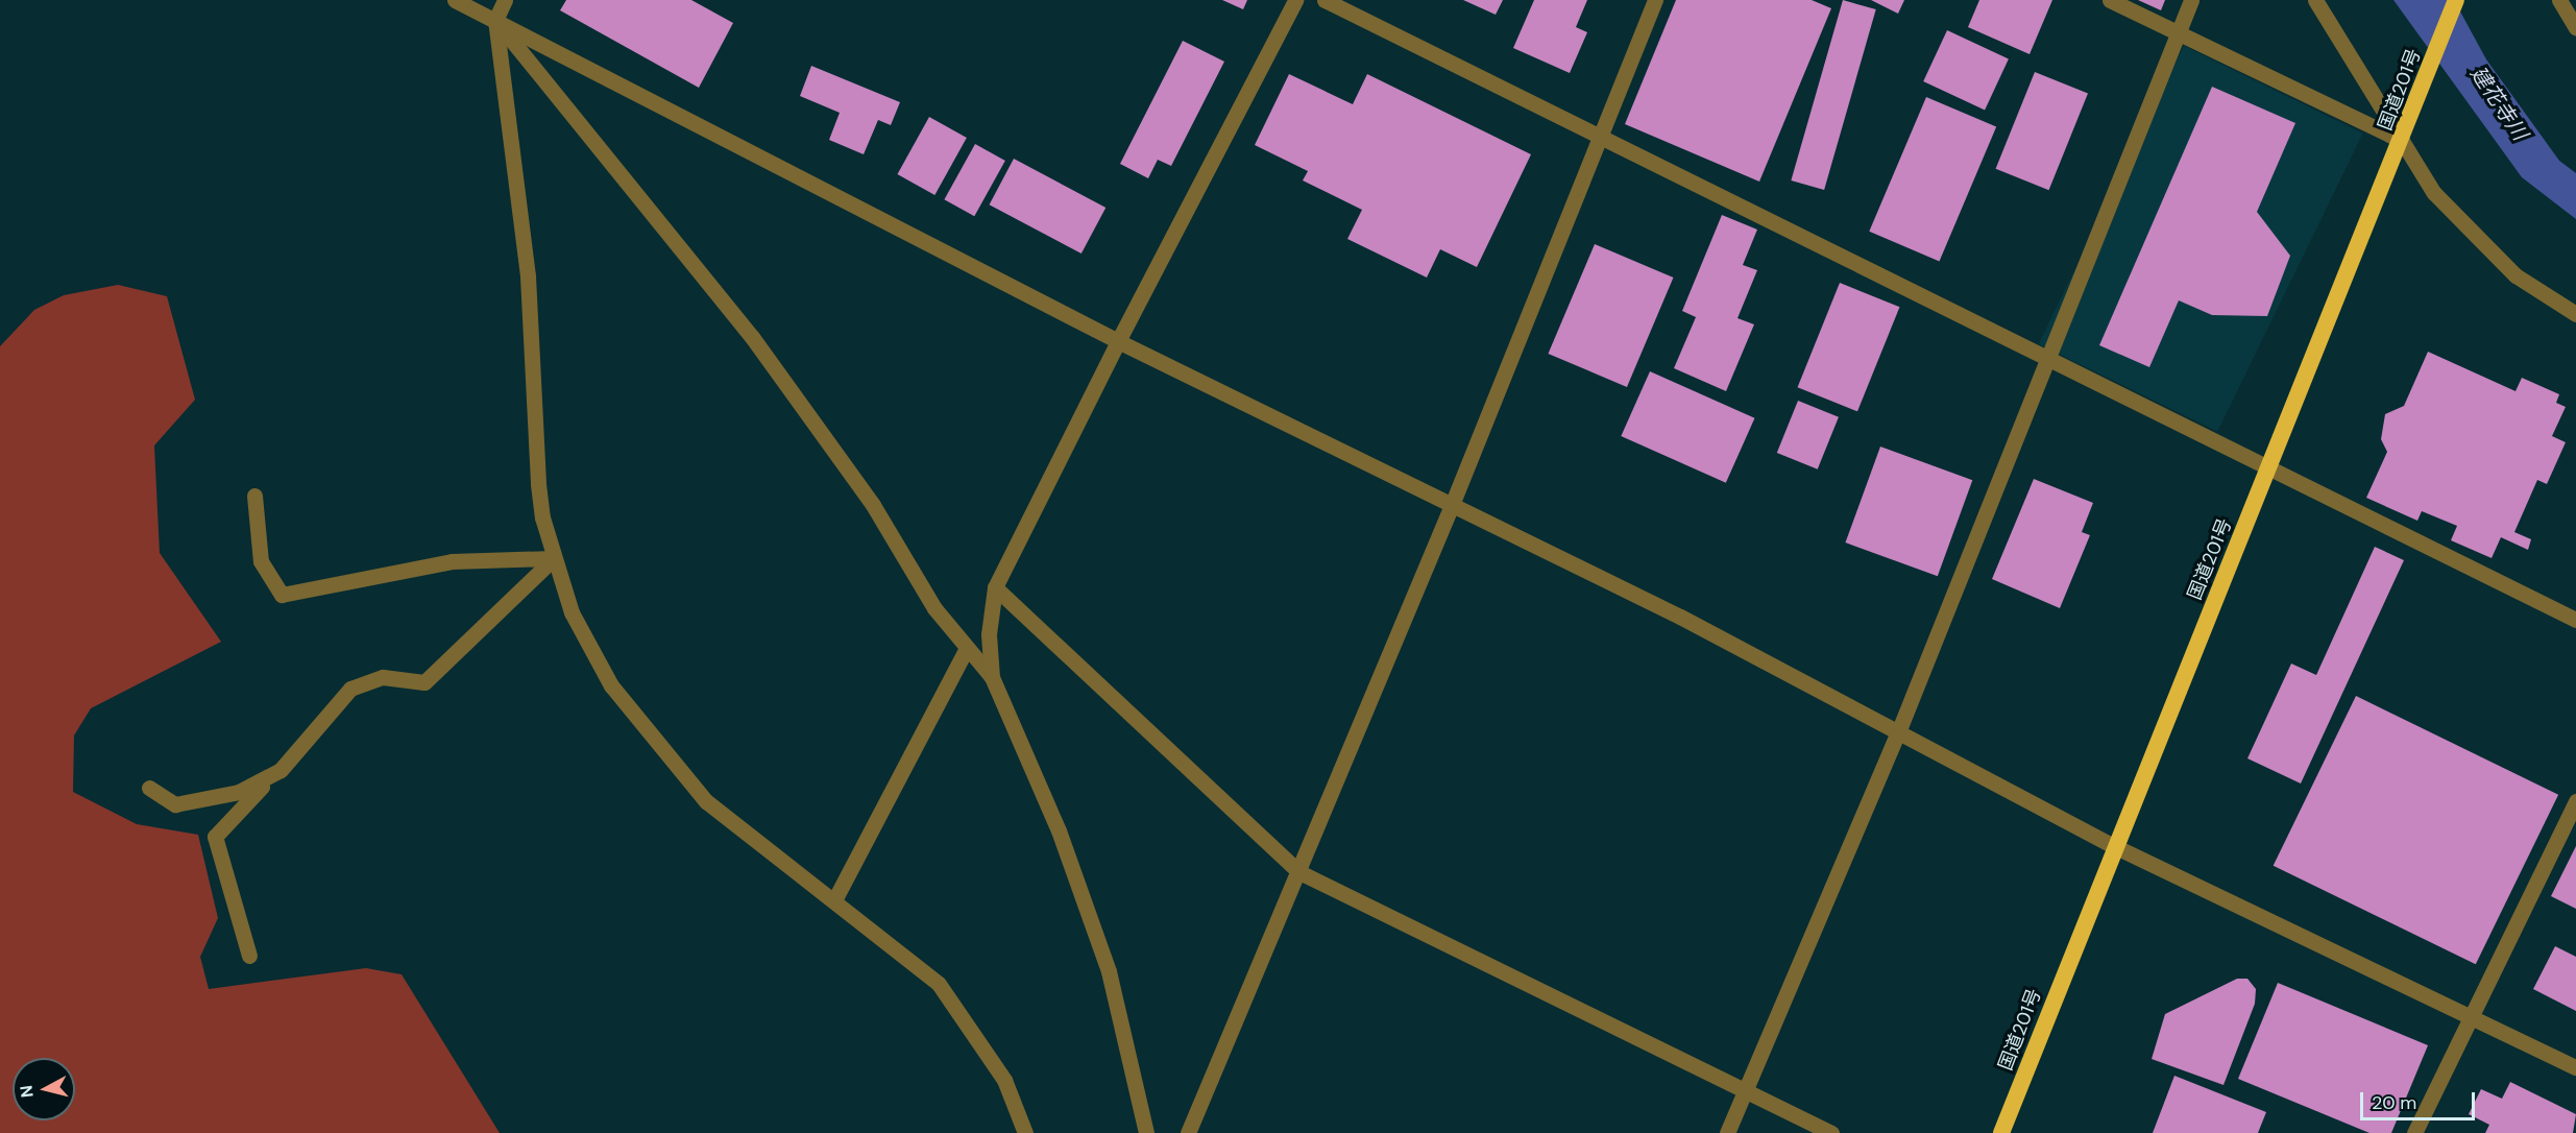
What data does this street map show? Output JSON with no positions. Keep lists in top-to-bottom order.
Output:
{
  "streets": {
    "highway": ["国道201号"]
  },
  "water": ["建花寺川"],
  "scale_bar": "20 m",
  "north": "left"
}
